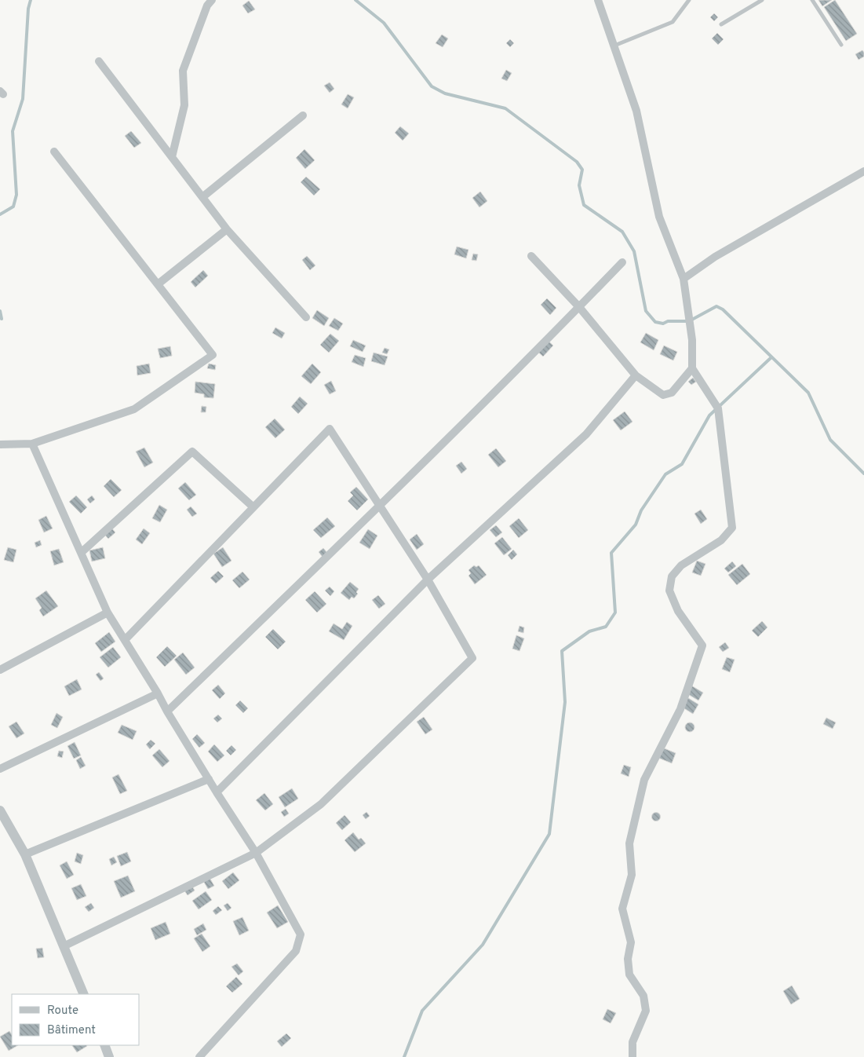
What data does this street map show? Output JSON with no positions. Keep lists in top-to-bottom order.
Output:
{
  "legend": ["Route", "Bâtiment"]
}
